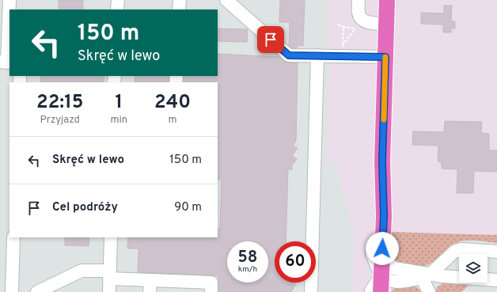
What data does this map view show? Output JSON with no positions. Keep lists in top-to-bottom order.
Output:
{
  "page": {
    "turn": ["150 m", "Skręć w lewo"],
    "eta": [
      "22:15",
      "Przyjazd",
      "1",
      "min",
      "240",
      "m"
    ],
    "list": [
      {
        "name": "Skręć w lewo",
        "value": "150 m"
      },
      {
        "name": "Cel podróży",
        "value": "90 m"
      }
    ],
    "speed": "58 km/h",
    "limit": "60"
  }
}
